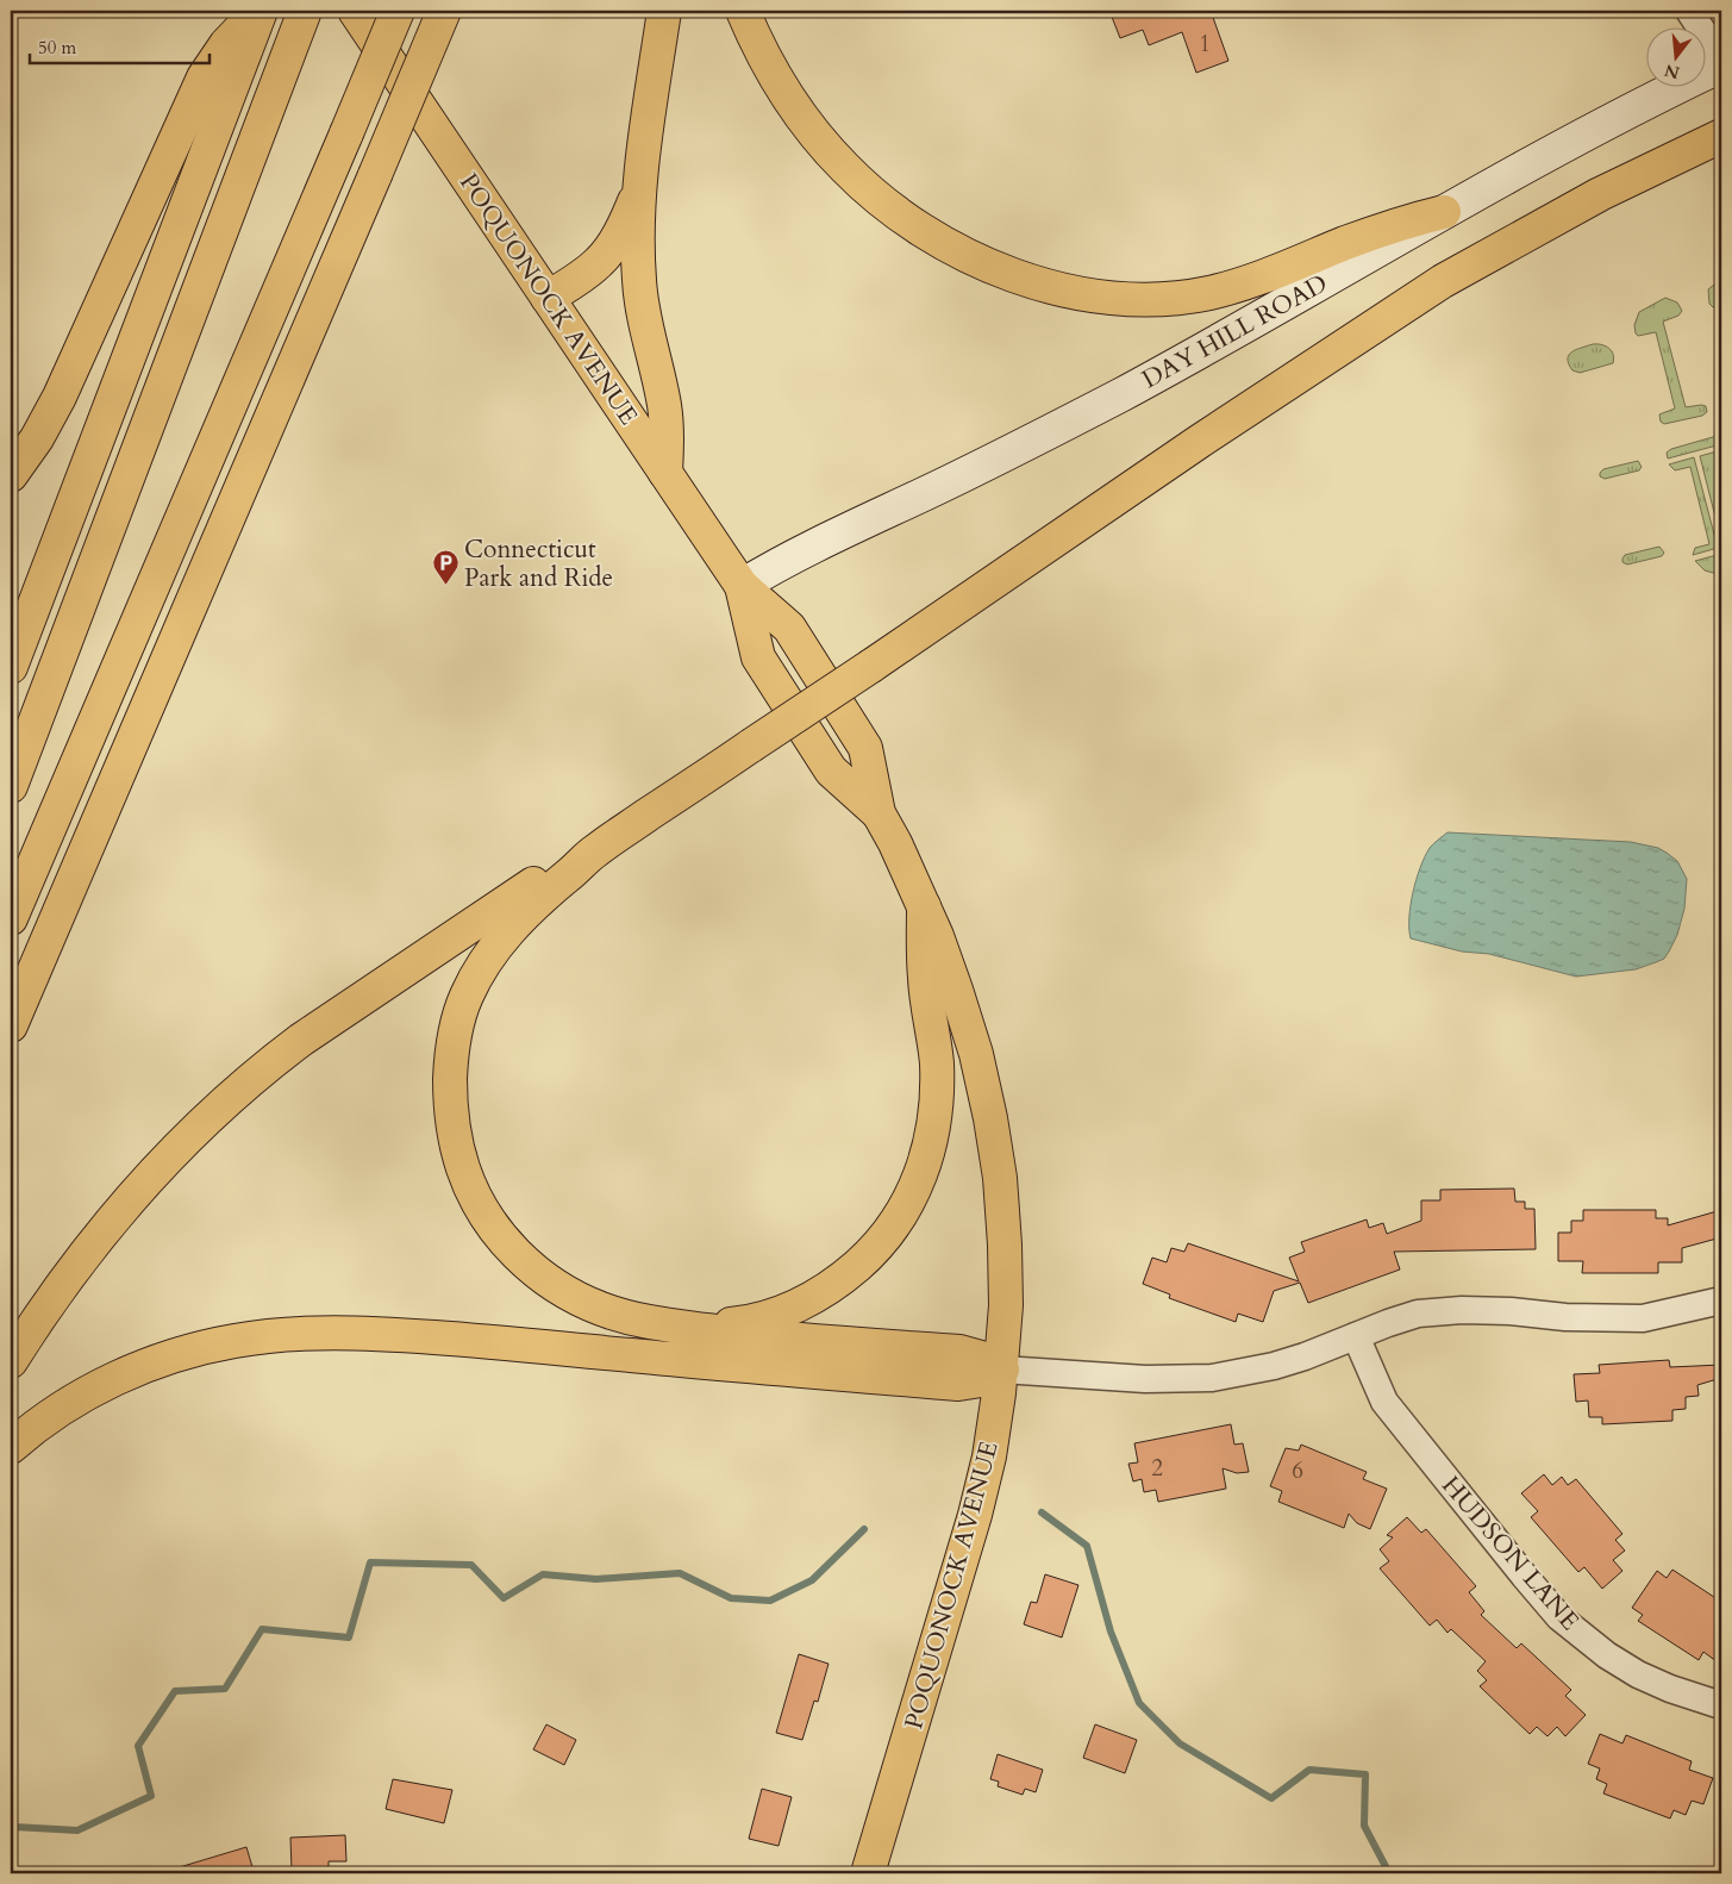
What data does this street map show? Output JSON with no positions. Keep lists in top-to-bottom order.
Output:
{
  "streets": {
    "main road": ["POQUONOCK AVENUE", "DAY HILL ROAD"],
    "street": ["HUDSON LANE"]
  },
  "crossings": [
    ["POQUONOCK AVENUE", "DAY HILL ROAD"]
  ],
  "places": {
    "parking": ["Connecticut Park and Ride"]
  },
  "house_numbers": ["1", "2", "6"],
  "scale_bar": "50 m",
  "north": "bottom"
}
